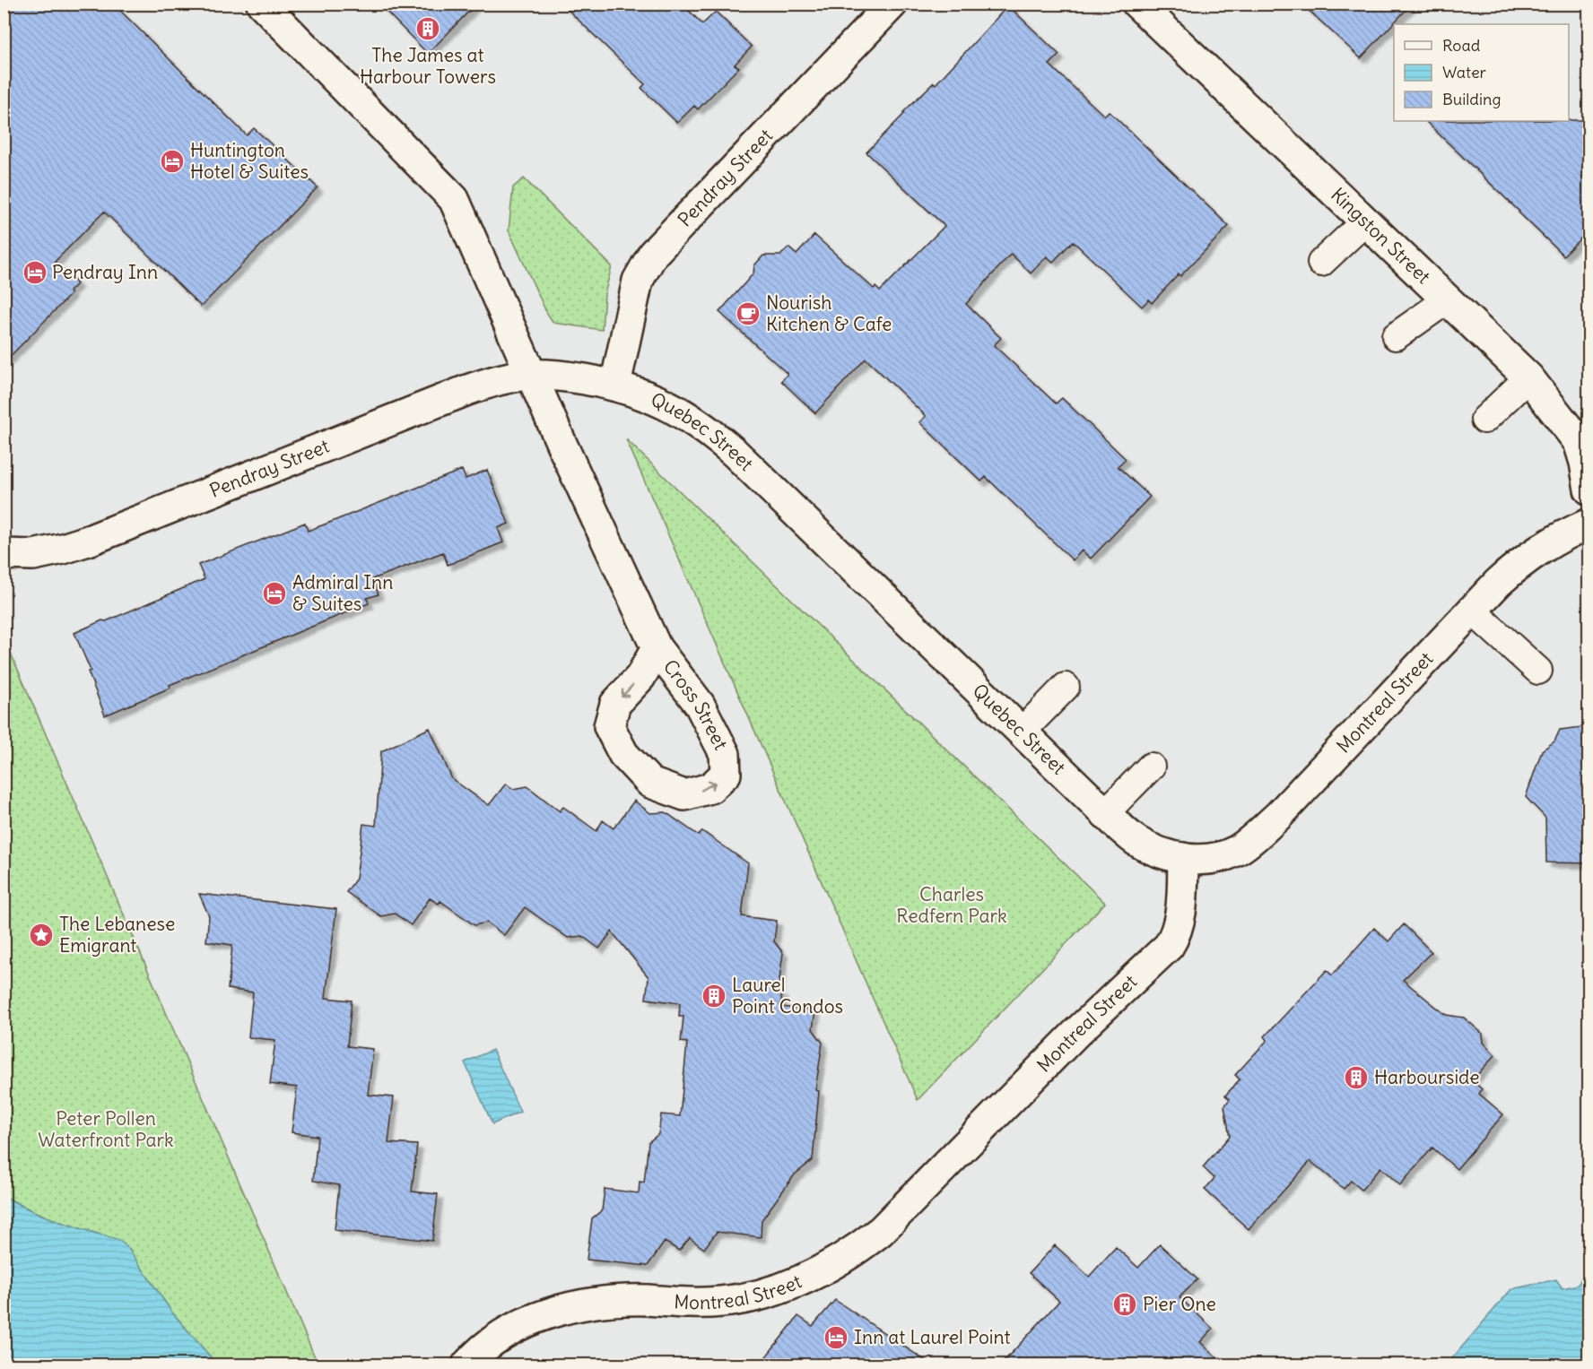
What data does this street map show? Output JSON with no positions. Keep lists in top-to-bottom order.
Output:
{
  "streets": {
    "street": [
      "Pendray Street",
      "Kingston Street",
      "Quebec Street",
      "Montreal Street",
      "Cross Street"
    ]
  },
  "crossings": [
    ["Pendray Street", "Quebec Street"],
    ["Pendray Street", "Cross Street"],
    ["Quebec Street", "Montreal Street"],
    ["Quebec Street", "Cross Street"]
  ],
  "parks": ["Charles Redfern Park", "Peter Pollen Waterfront Park"],
  "places": {
    "building": [
      "The James at Harbour Towers",
      "Laurel Point Condos",
      "Harbourside",
      "Pier One"
    ],
    "hotel": [
      "Huntington Hotel & Suites",
      "Pendray Inn",
      "Admiral Inn & Suites",
      "Inn at Laurel Point"
    ],
    "cafe": ["Nourish Kitchen & Cafe"],
    "place": ["The Lebanese Emigrant"]
  },
  "legend": ["Road", "Water", "Building"]
}
